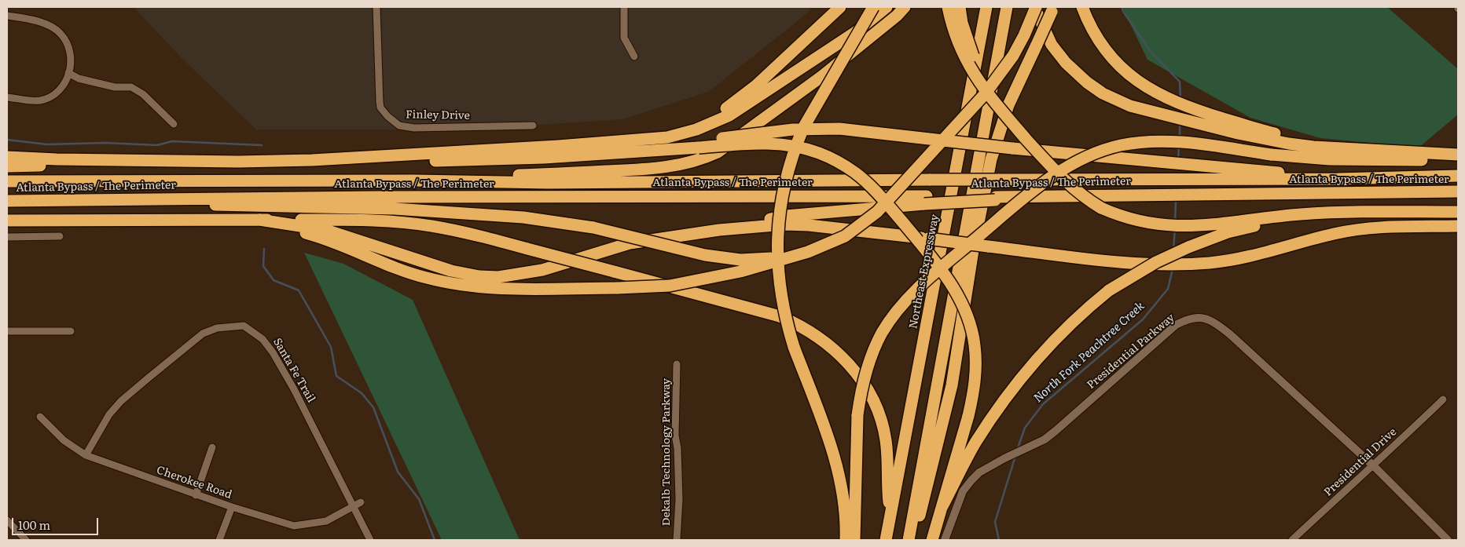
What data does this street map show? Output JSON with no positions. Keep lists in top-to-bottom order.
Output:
{
  "streets": {
    "highway": ["Atlanta Bypass / The Perimeter", "Northeast Expressway"],
    "street": [
      "Finley Drive",
      "Presidential Parkway",
      "Santa Fe Trail",
      "Dekalb Technology Parkway",
      "Presidential Drive",
      "Cherokee Road"
    ]
  },
  "crossings": [
    ["Presidential Parkway", "Presidential Drive"],
    ["Santa Fe Trail", "Cherokee Road"]
  ],
  "water": ["North Fork Peachtree Creek"],
  "scale_bar": "100 m"
}
